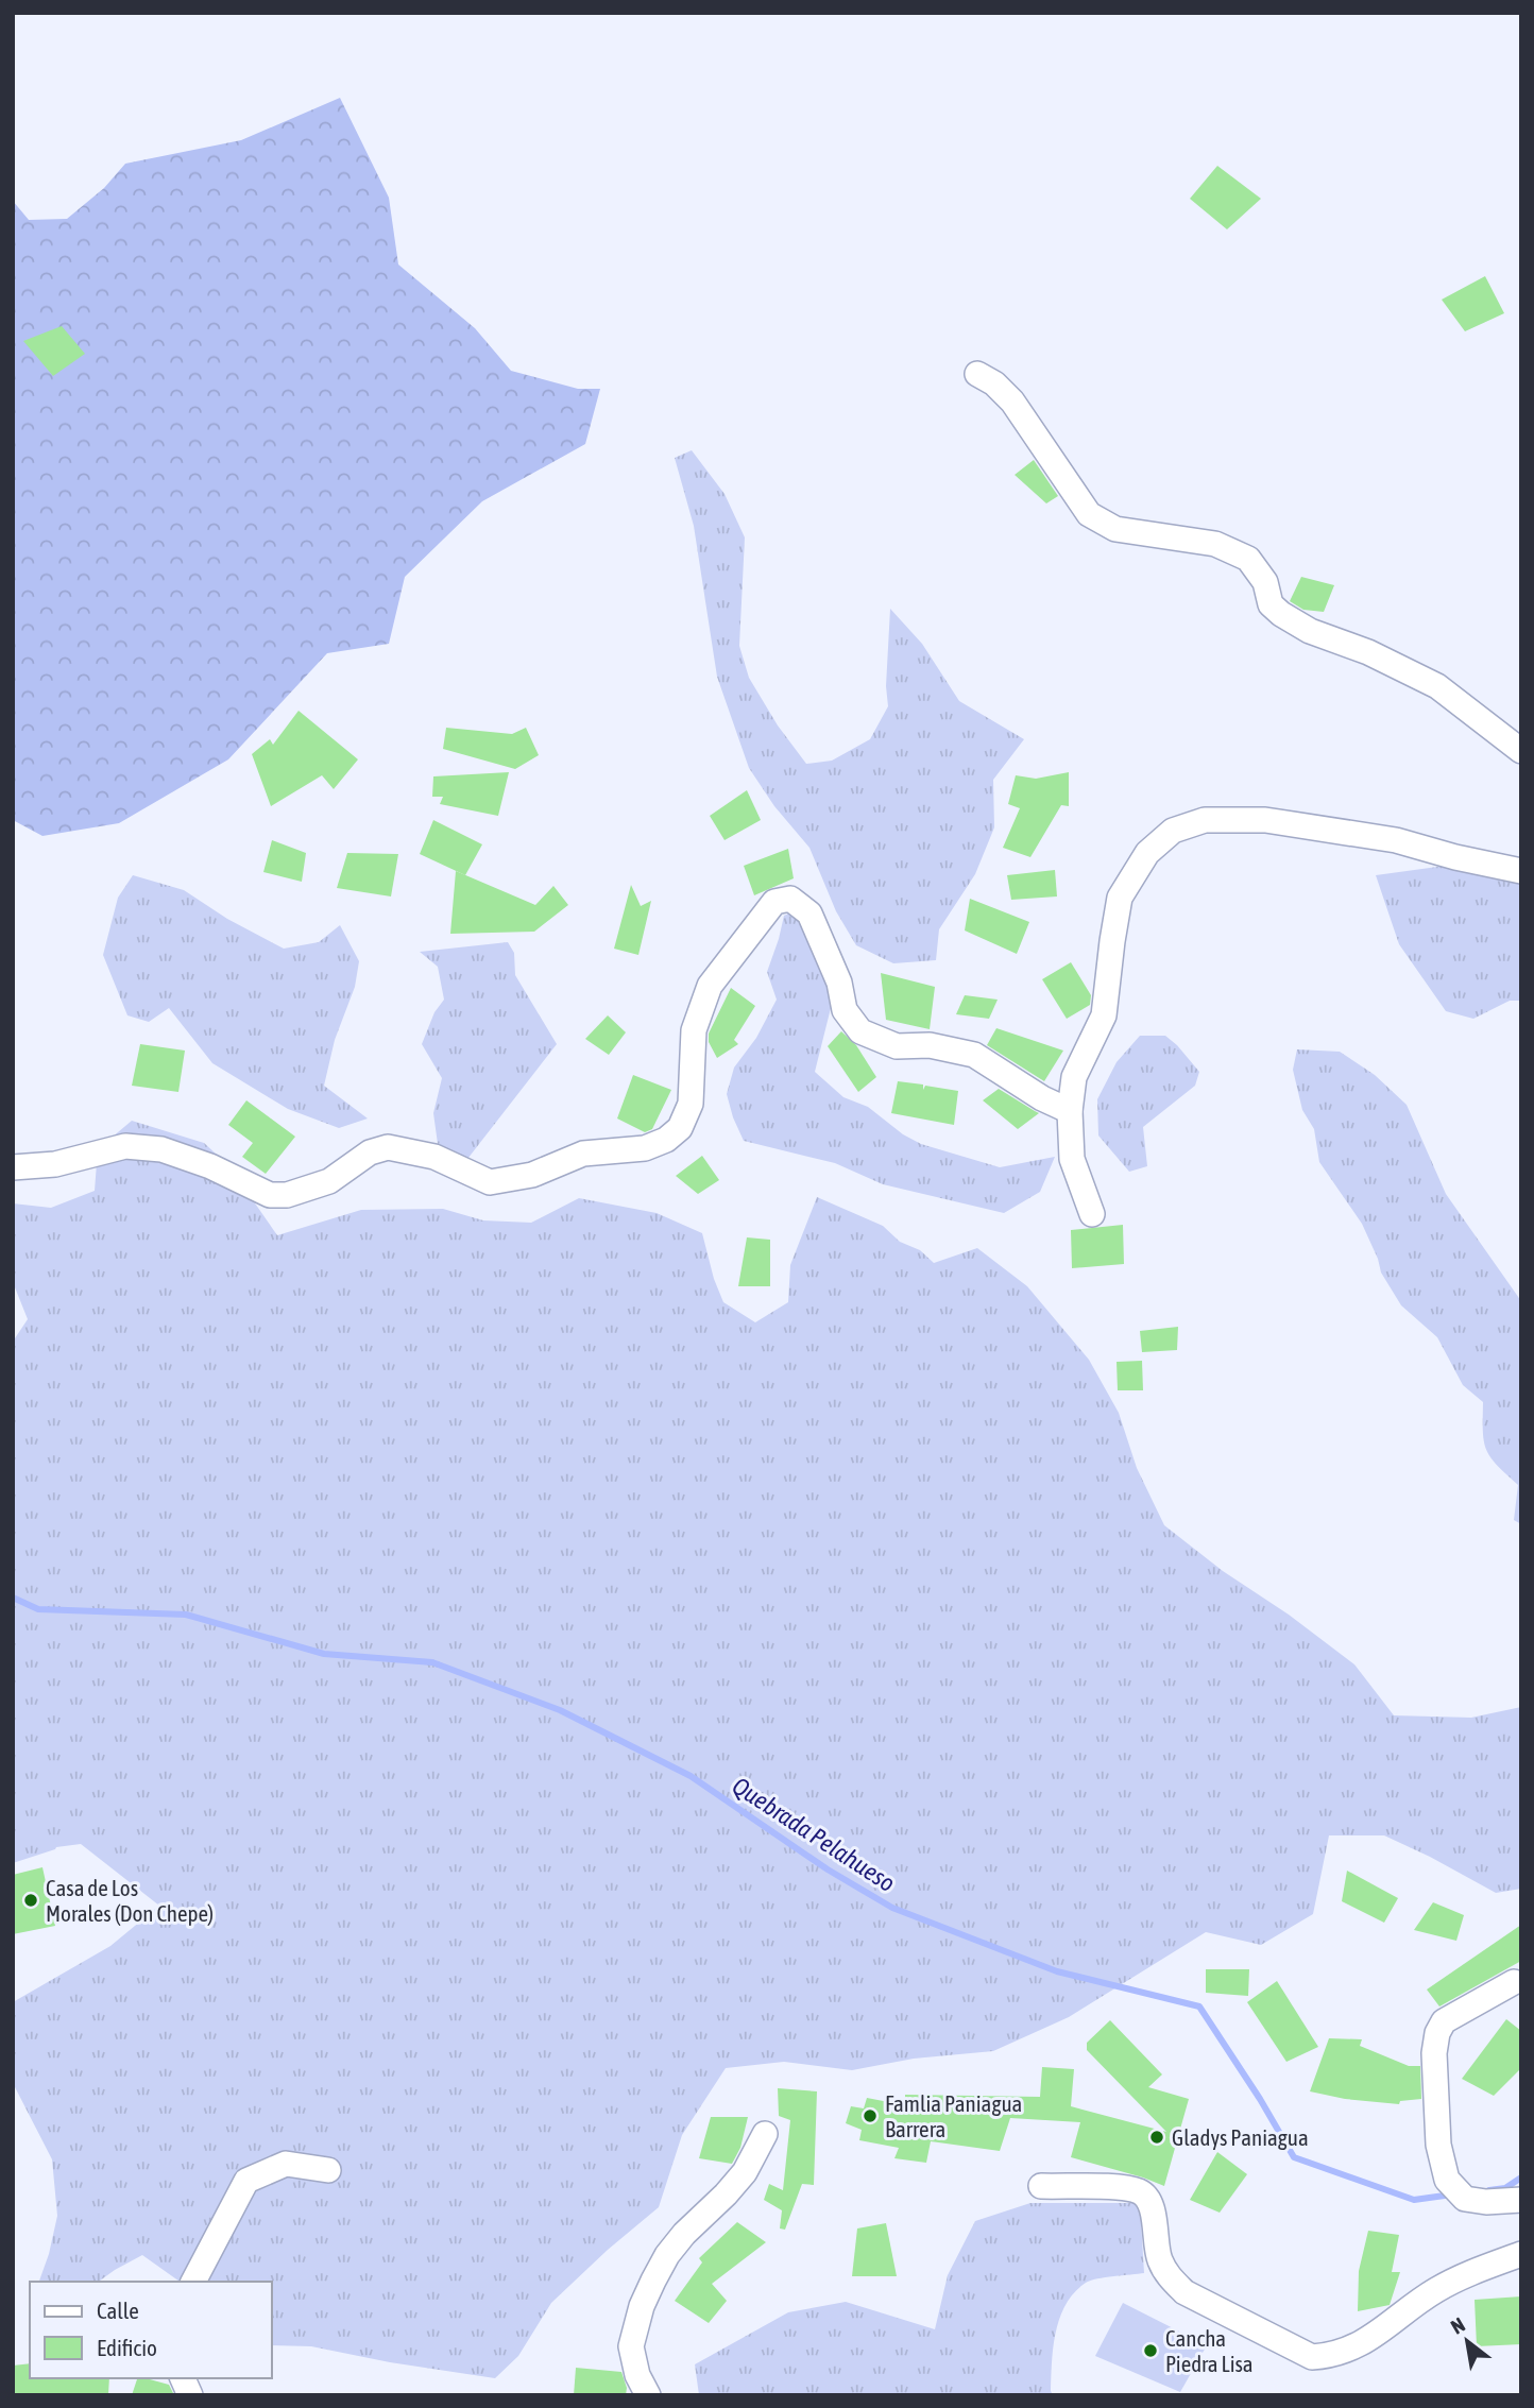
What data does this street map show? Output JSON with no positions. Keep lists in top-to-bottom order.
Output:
{
  "water": ["Quebrada Pelahueso"],
  "places": [
    "Casa de Los Morales (Don Chepe)",
    "Famlia Paniagua Barrera",
    "Gladys Paniagua",
    "Cancha Piedra Lisa"
  ],
  "legend": ["Calle", "Edificio"],
  "north": "top left"
}
